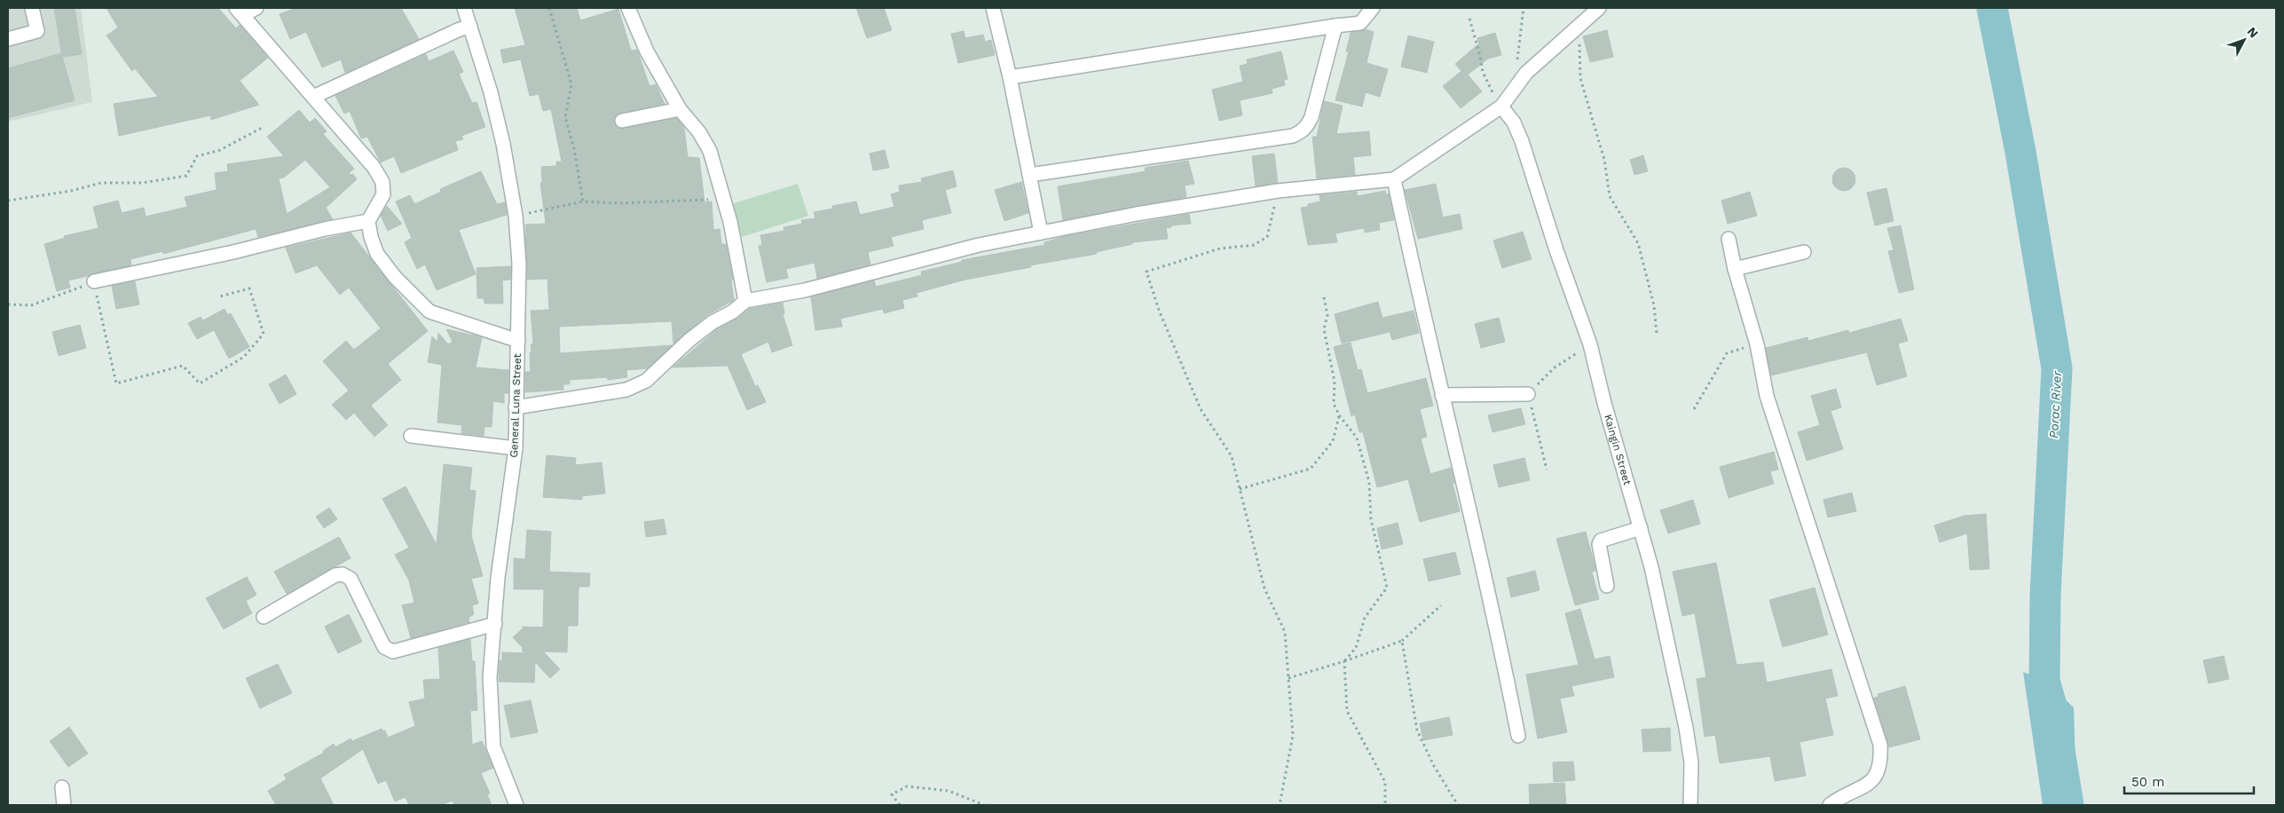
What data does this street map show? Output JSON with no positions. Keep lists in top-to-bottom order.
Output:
{
  "streets": {
    "street": ["General Luna Street", "Kaingin Street"]
  },
  "water": ["Porac River"],
  "scale_bar": "50 m",
  "north": "top right"
}
